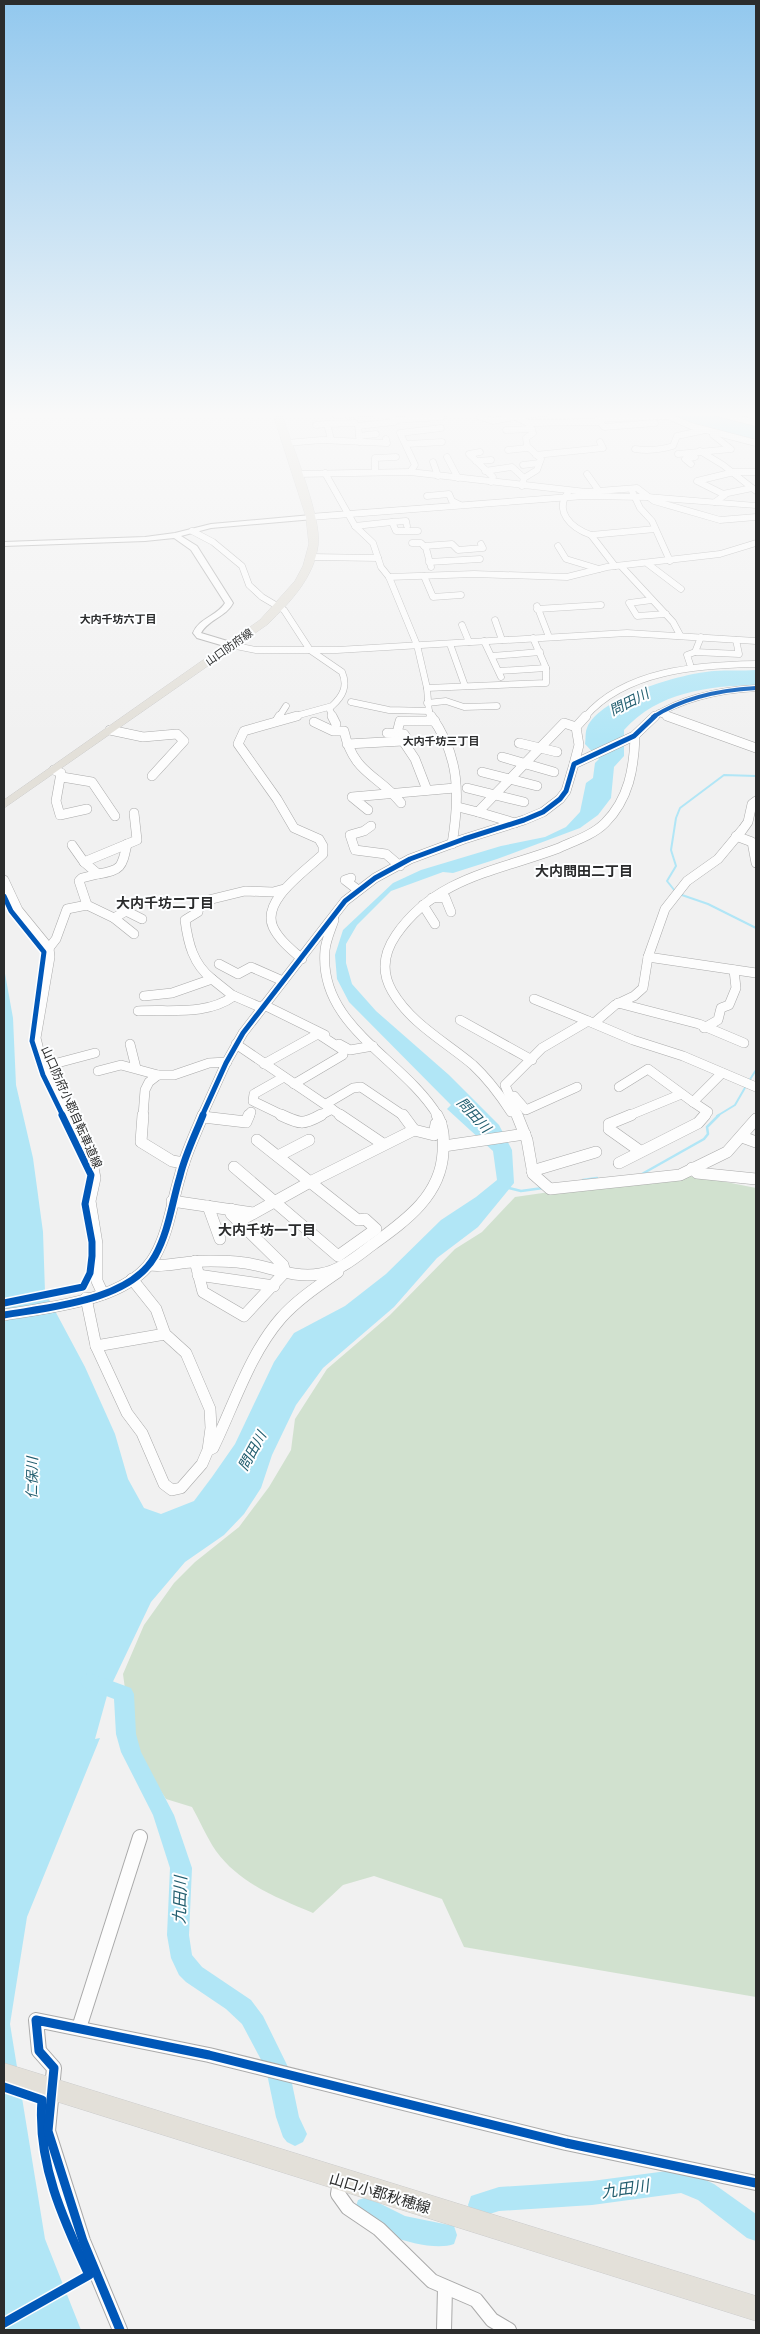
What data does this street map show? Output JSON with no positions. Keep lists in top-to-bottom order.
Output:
{
  "streets": {
    "main road": ["山口防府線", "山口小郡秋穂線"],
    "cycle path": ["山口防府小郡自転車道線"]
  },
  "districts": [
    "大内千坊六丁目",
    "大内千坊三丁目",
    "大内問田二丁目",
    "大内千坊二丁目",
    "大内千坊一丁目"
  ],
  "water": ["問田川", "仁保川", "九田川"]
}
